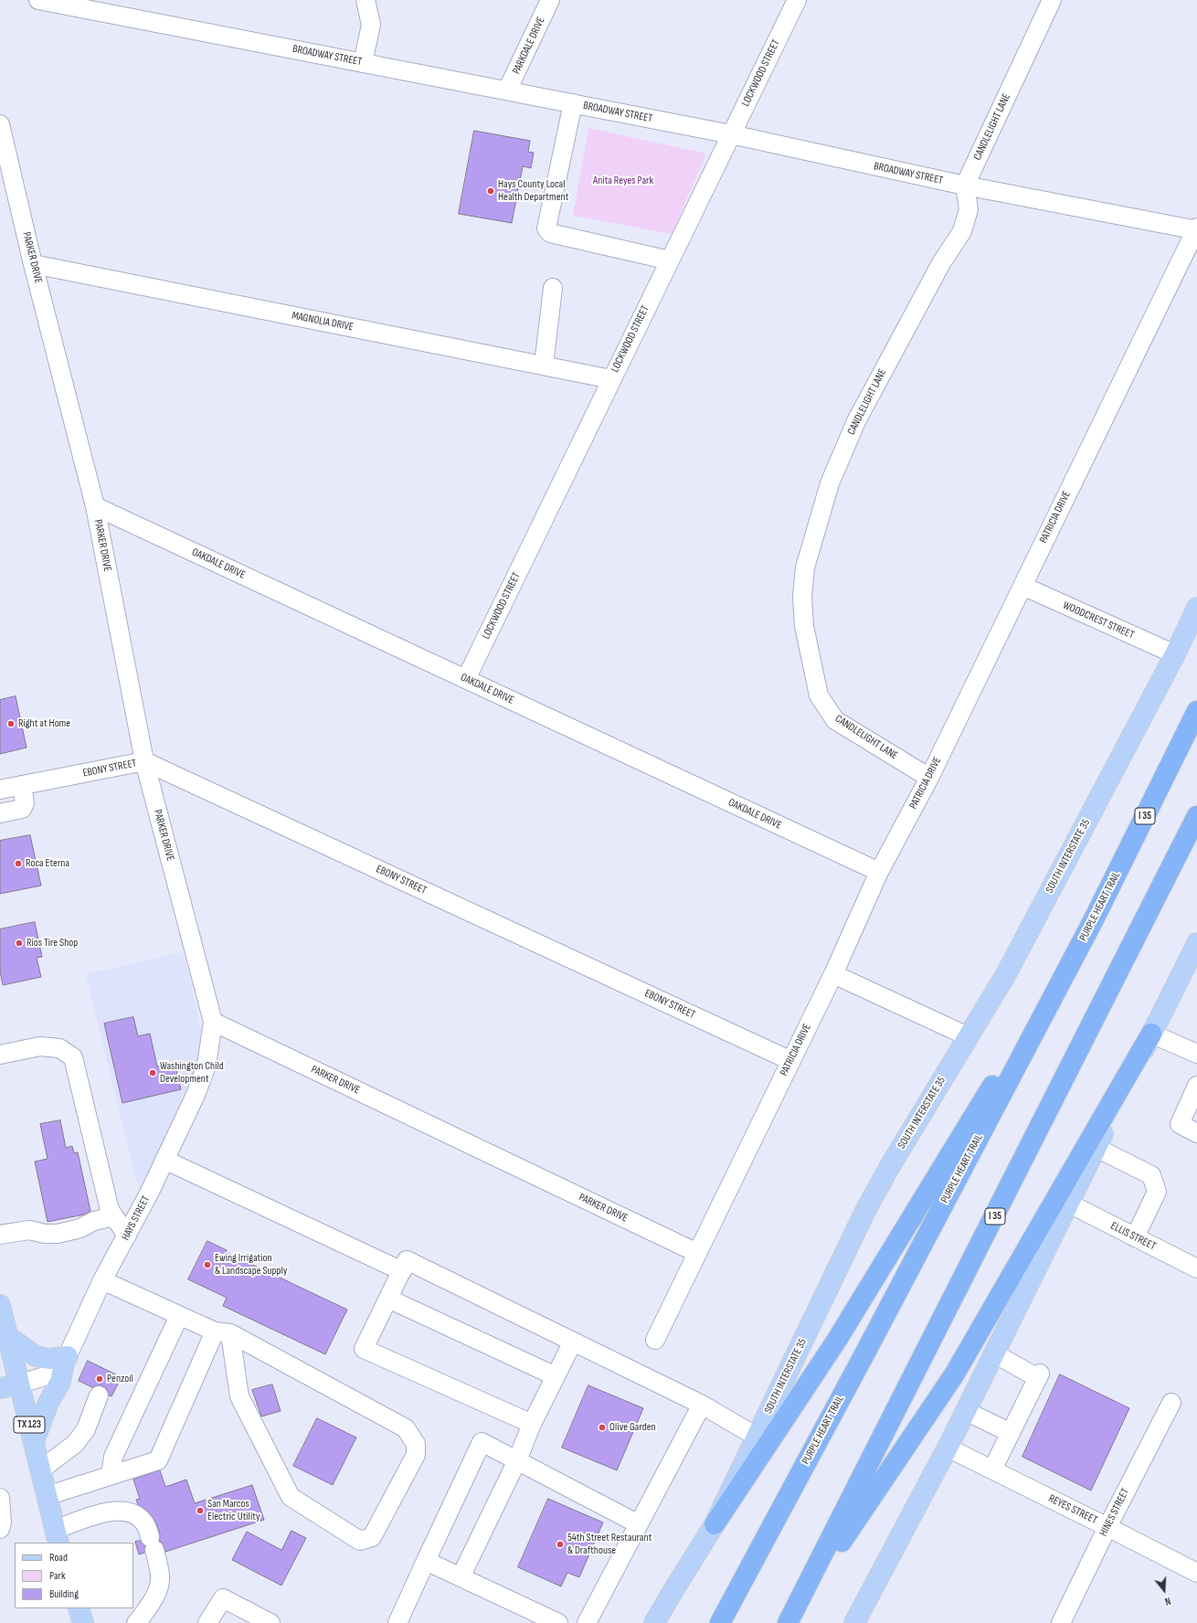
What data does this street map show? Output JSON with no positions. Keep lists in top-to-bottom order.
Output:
{
  "streets": {
    "highway": ["I 35", "PURPLE HEART TRAIL"],
    "main road": ["SOUTH INTERSTATE 35", "TX 123"],
    "street": [
      "PARKDALE DRIVE",
      "BROADWAY STREET",
      "LOCKWOOD STREET",
      "CANDLELIGHT LANE",
      "PARKER DRIVE",
      "MAGNOLIA DRIVE",
      "PATRICIA DRIVE",
      "OAKDALE DRIVE",
      "WOODCREST STREET",
      "EBONY STREET",
      "HAYS STREET",
      "ELLIS STREET",
      "REYES STREET",
      "HINES STREET"
    ]
  },
  "crossings": [
    ["PARKDALE DRIVE", "BROADWAY STREET"],
    ["BROADWAY STREET", "LOCKWOOD STREET"],
    ["BROADWAY STREET", "CANDLELIGHT LANE"],
    ["BROADWAY STREET", "PATRICIA DRIVE"],
    ["LOCKWOOD STREET", "MAGNOLIA DRIVE"],
    ["LOCKWOOD STREET", "OAKDALE DRIVE"],
    ["CANDLELIGHT LANE", "PATRICIA DRIVE"],
    ["PARKER DRIVE", "MAGNOLIA DRIVE"],
    ["PARKER DRIVE", "PATRICIA DRIVE"],
    ["PARKER DRIVE", "OAKDALE DRIVE"],
    ["PARKER DRIVE", "EBONY STREET"],
    ["PARKER DRIVE", "HAYS STREET"],
    ["PATRICIA DRIVE", "OAKDALE DRIVE"],
    ["PATRICIA DRIVE", "WOODCREST STREET"],
    ["PATRICIA DRIVE", "EBONY STREET"],
    ["WOODCREST STREET", "SOUTH INTERSTATE 35"],
    ["HAYS STREET", "TX 123"],
    ["REYES STREET", "HINES STREET"]
  ],
  "parks": ["Anita Reyes Park"],
  "places": [
    "Hays County Local Health Department",
    "Right at Home",
    "Roca Eterna",
    "Rios Tire Shop",
    "Washington Child Development",
    "Ewing Irrigation & Landscape Supply",
    "Penzoil",
    "Olive Garden",
    "San Marcos Electric Utility",
    "54th Street Restaurant & Drafthouse"
  ],
  "legend": ["Road", "Park", "Building"],
  "north": "bottom"
}
